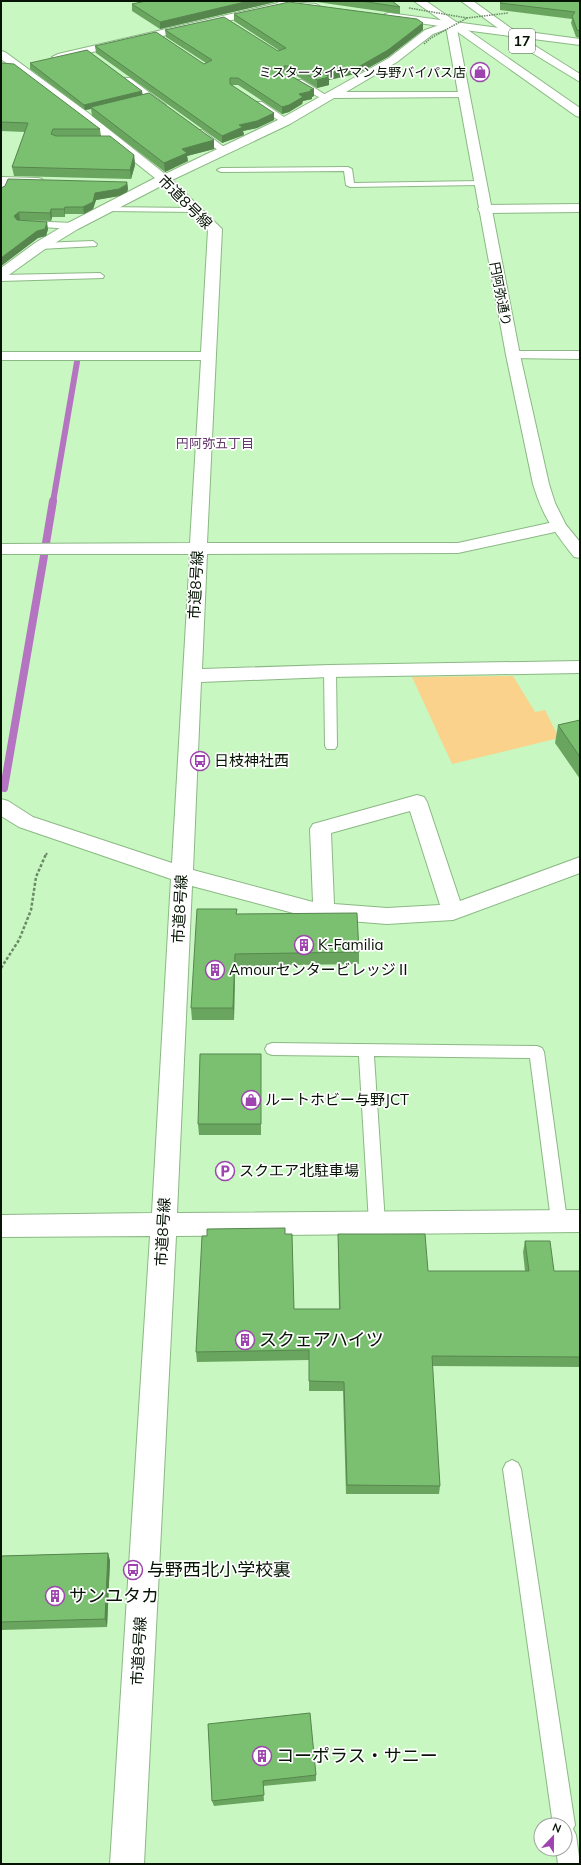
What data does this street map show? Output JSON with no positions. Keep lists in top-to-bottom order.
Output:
{
  "streets": {
    "main road": ["17", "市道8号線", "円阿弥通り"]
  },
  "crossings": [
    ["17", "円阿弥通り"]
  ],
  "districts": ["円阿弥五丁目"],
  "places": {
    "shop": ["ミスタータイヤマン与野バイパス店", "ルートホビー与野JCT"],
    "bus stop": ["日枝神社西", "与野西北小学校裏"],
    "building": [
      "K-Familia",
      "AmourセンタービレッジⅡ",
      "スクェアハイツ",
      "サンユタカ",
      "コーポラス・サニー"
    ],
    "parking": ["スクエア北駐車場"]
  },
  "north": "top"
}
